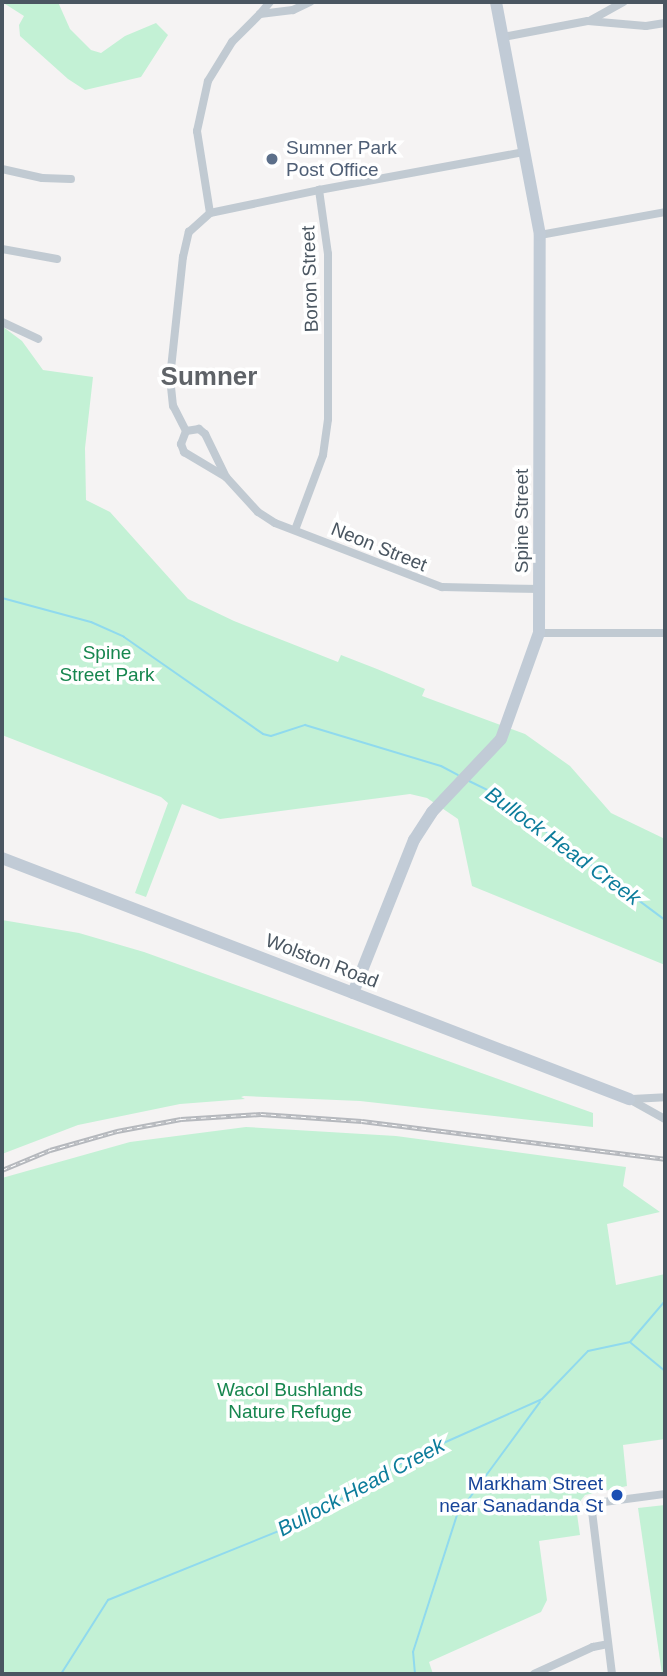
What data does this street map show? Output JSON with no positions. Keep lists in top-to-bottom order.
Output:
{
  "streets": {
    "street": [
      "Boron Street",
      "Spine Street",
      "Neon Street",
      "Wolston Road"
    ]
  },
  "crossings": [
    ["Boron Street", "Neon Street"],
    ["Spine Street", "Neon Street"],
    ["Spine Street", "Wolston Road"]
  ],
  "districts": ["Sumner"],
  "water": ["Bullock Head Creek"],
  "parks": ["Spine Street Park", "Wacol Bushlands Nature Refuge"],
  "places": ["Sumner Park Post Office", "Markham Street near Sanadanda St"]
}
